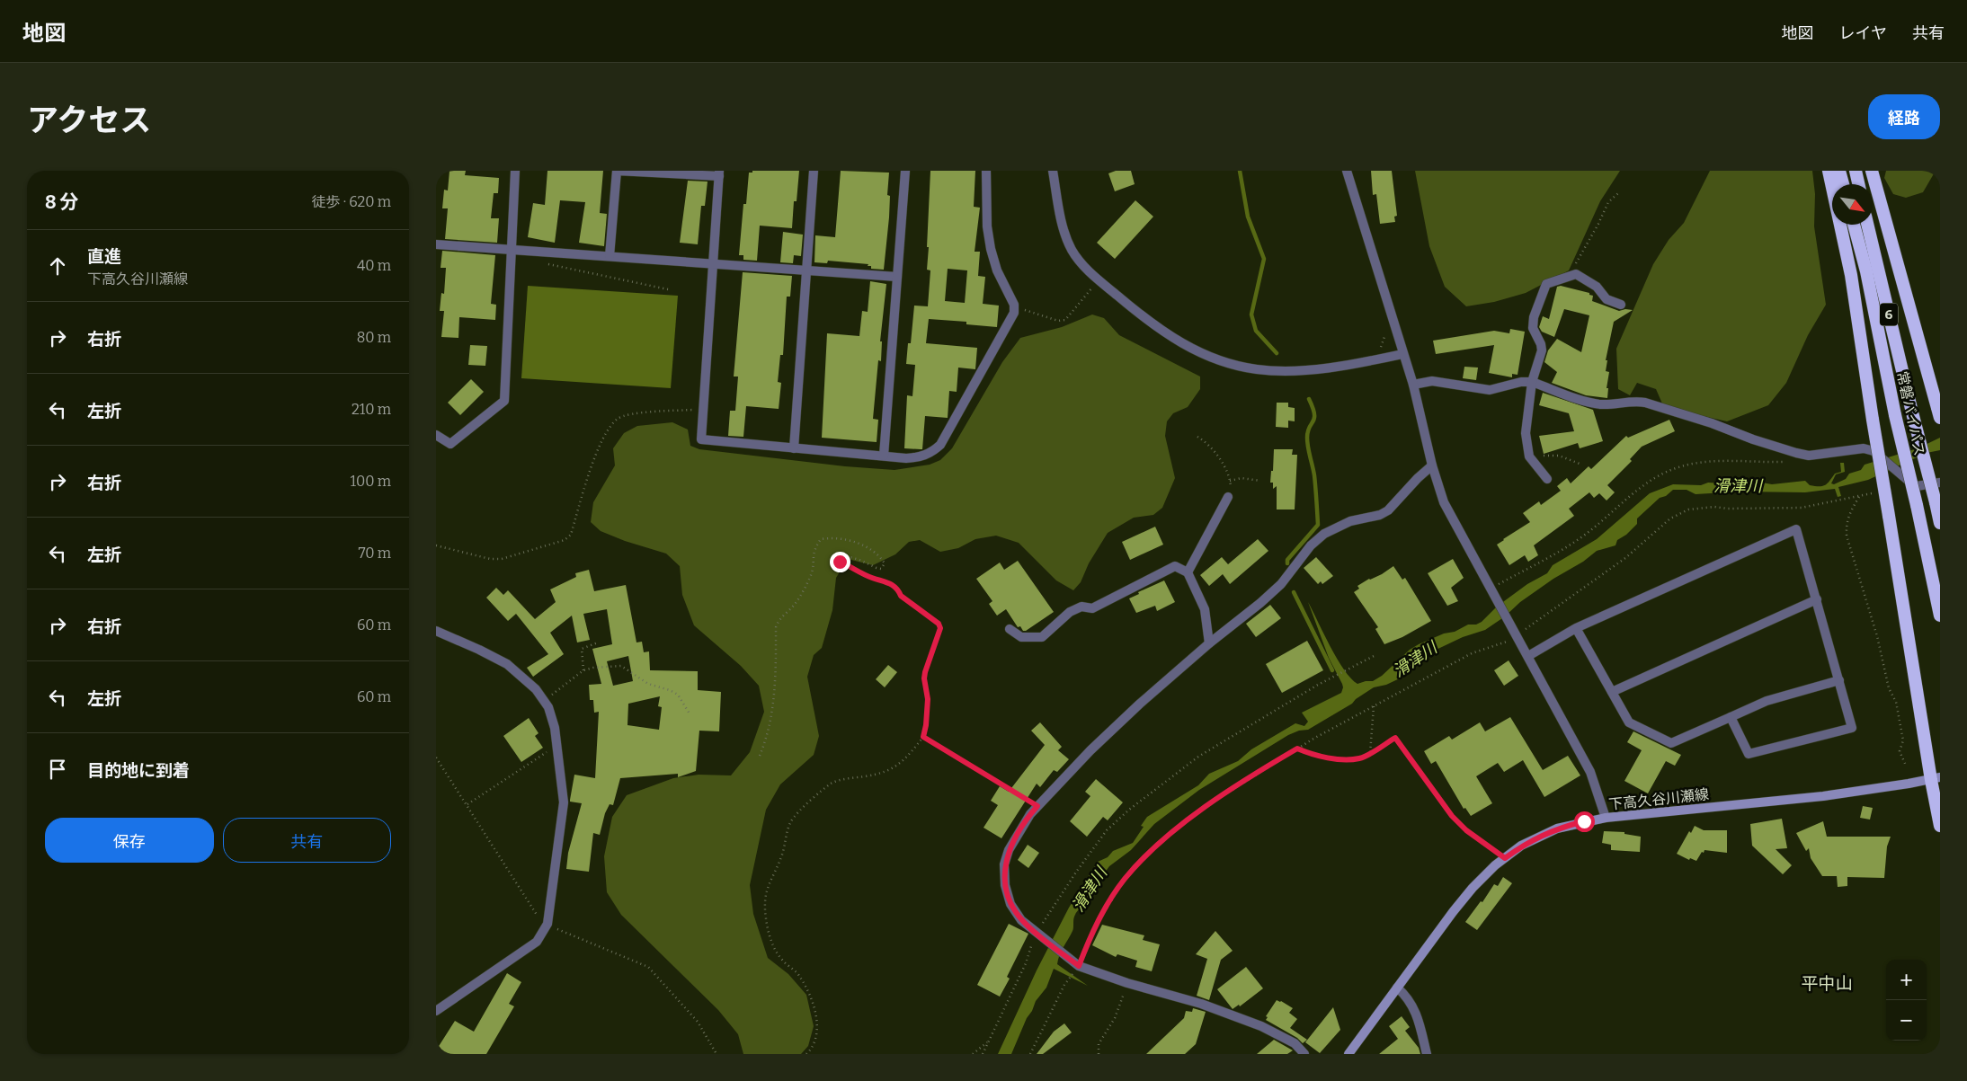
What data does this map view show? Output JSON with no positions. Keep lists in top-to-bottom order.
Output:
{
  "streets": {
    "highway": ["6", "常磐バイパス"],
    "main road": ["下高久谷川瀬線"]
  },
  "districts": ["平中山"],
  "water": ["滑津川"],
  "north": "bottom right",
  "page": {
    "header": "地図",
    "nav": ["地図", "レイヤ", "共有"],
    "title": "アクセス",
    "buttons": [
      "経路",
      ["保存", "共有"]
    ],
    "heading": ["8 分", "徒歩 · 620 m"],
    "list": [
      ["直進", "下高久谷川瀬線", "40 m"],
      ["右折", "80 m"],
      ["左折", "210 m"],
      ["右折", "100 m"],
      ["左折", "70 m"],
      ["右折", "60 m"],
      ["左折", "60 m"],
      "目的地に到着"
    ],
    "map_buttons": ["+", "−"]
  }
}
